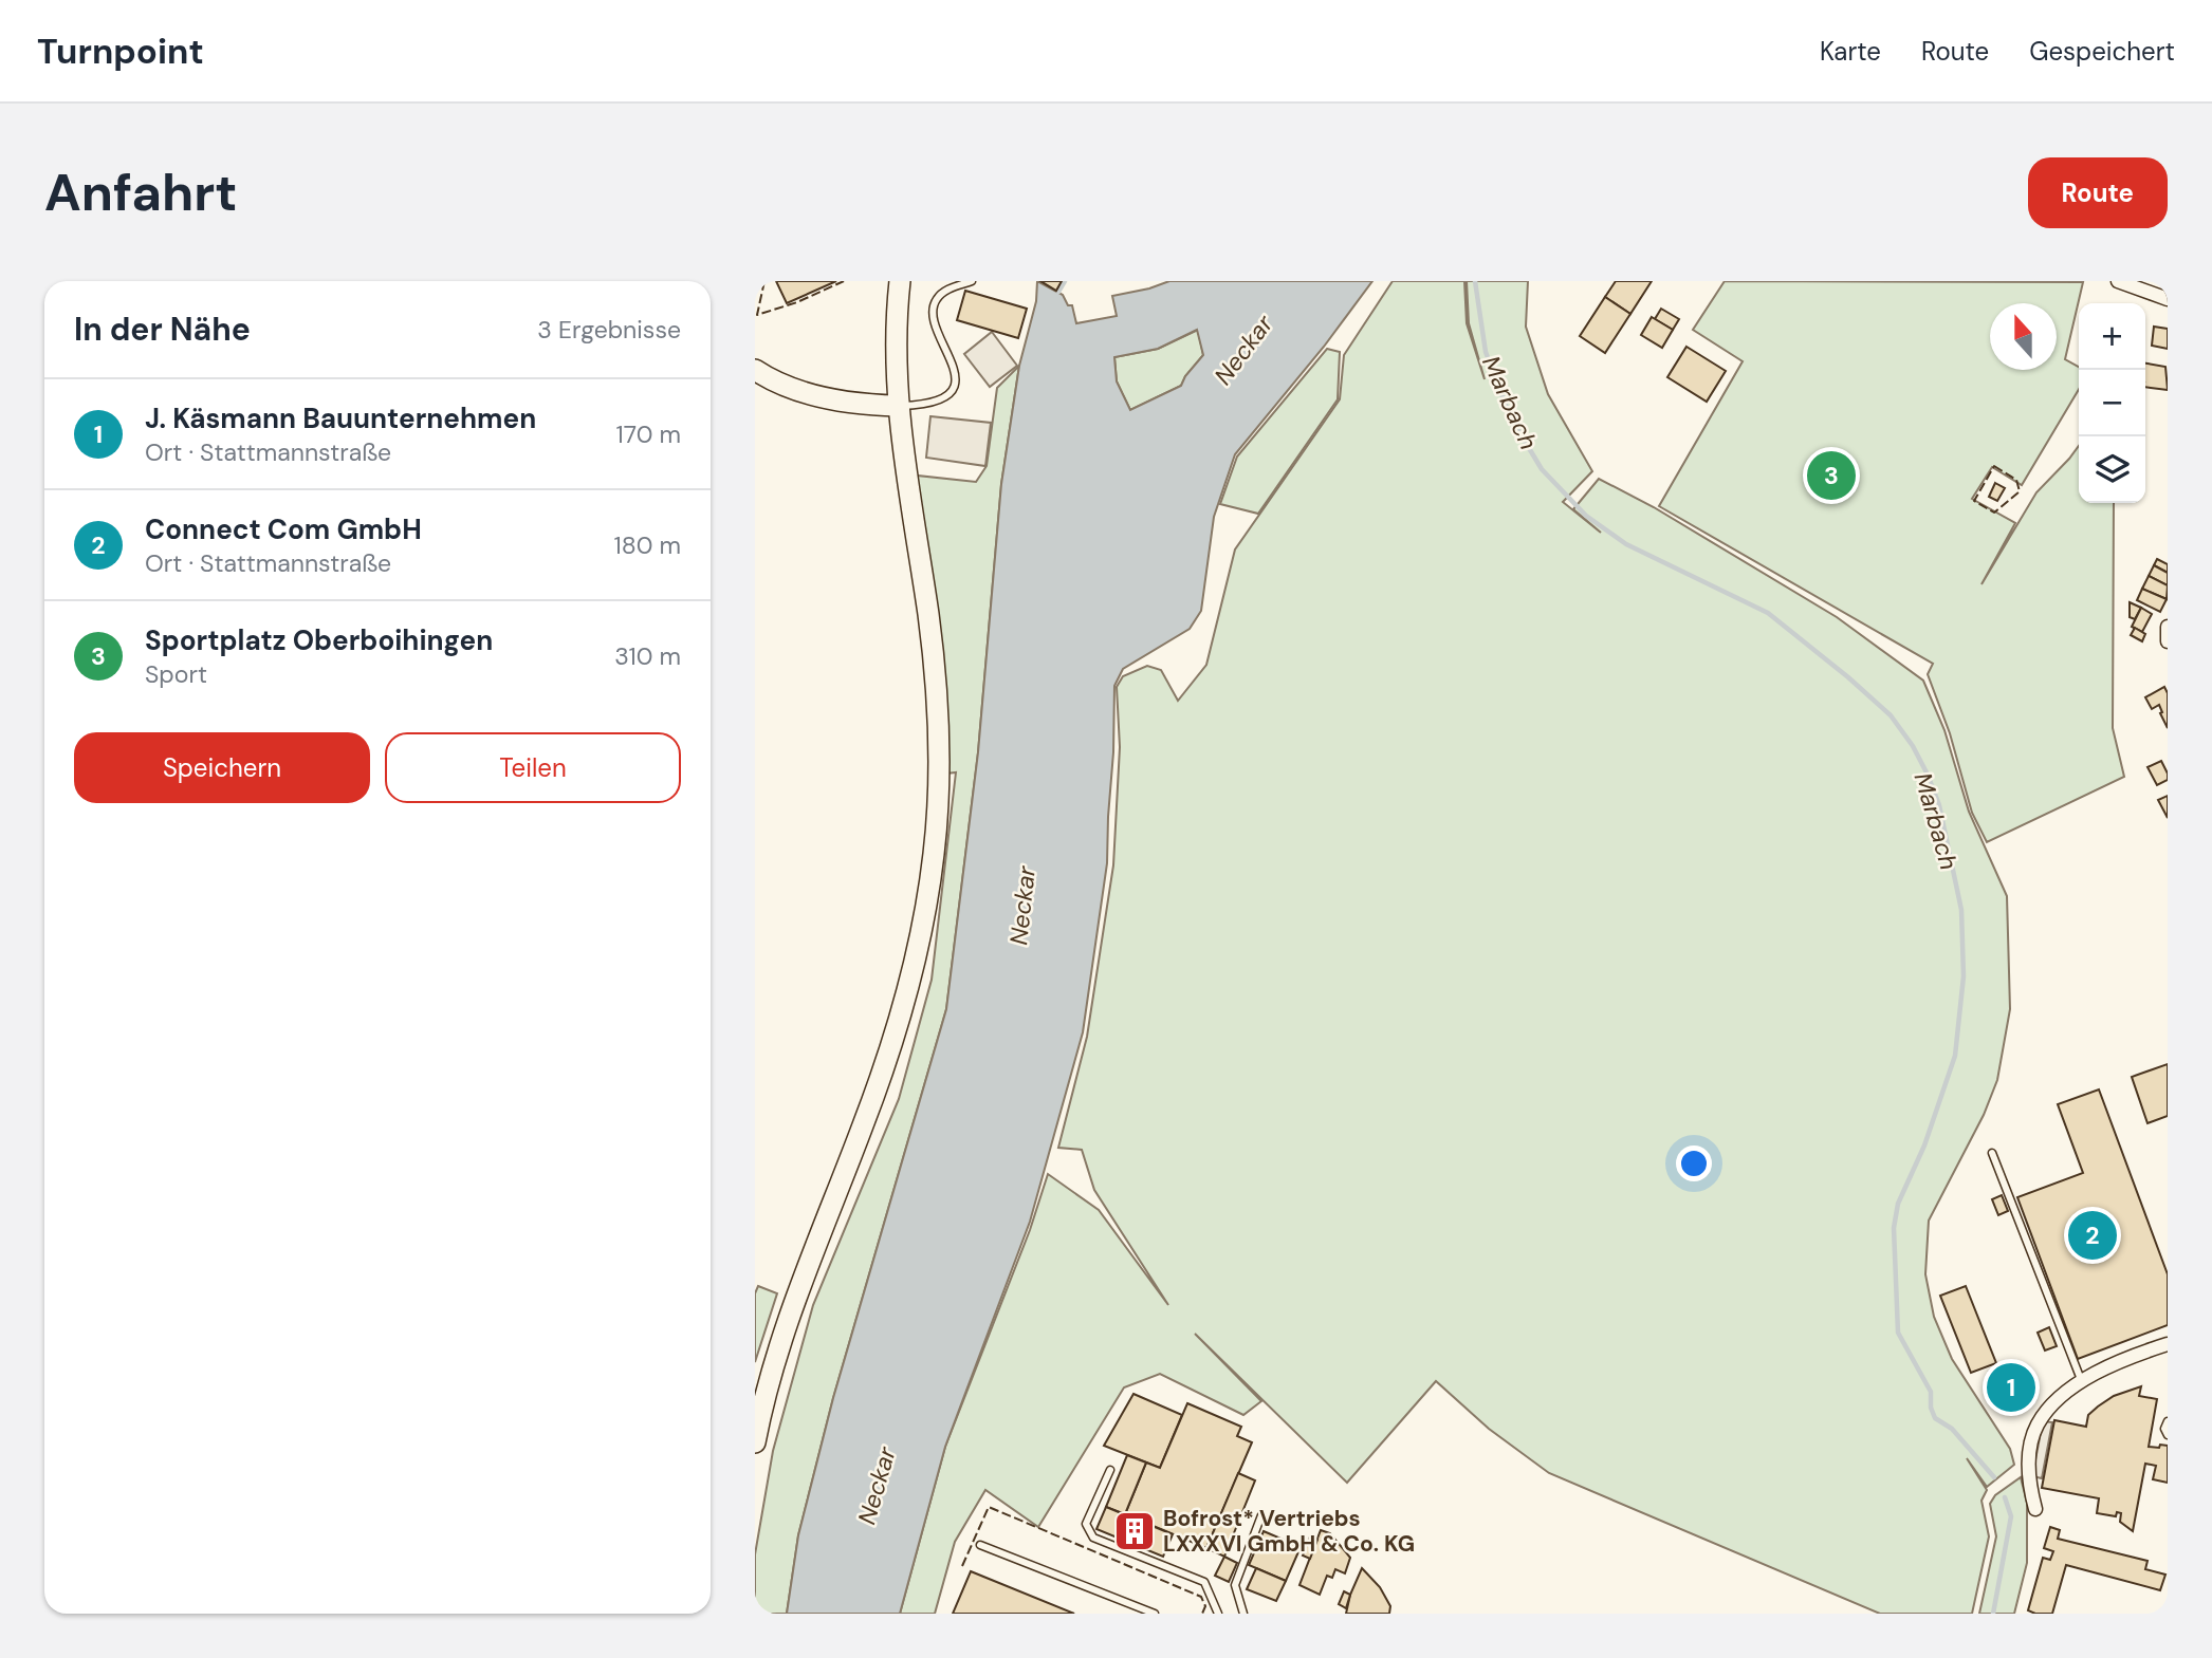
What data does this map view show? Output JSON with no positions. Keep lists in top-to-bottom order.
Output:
{
  "water": ["Neckar", "Marbach"],
  "places": {
    "building": ["Bofrost* Vertriebs LXXXVI GmbH & Co. KG"]
  },
  "north": "top",
  "page": {
    "header": "Turnpoint",
    "nav": ["Karte", "Route", "Gespeichert"],
    "buttons": [
      "Route",
      ["Speichern", "Teilen"]
    ],
    "title": "Anfahrt",
    "heading": ["In der Nähe", "3 Ergebnisse"],
    "map_buttons": ["+", "−"],
    "list": [
      {
        "mark": "1",
        "name": "J. Käsmann Bauunternehmen",
        "note": "Ort · Stattmannstraße",
        "value": "170 m"
      },
      {
        "mark": "2",
        "name": "Connect Com GmbH",
        "note": "Ort · Stattmannstraße",
        "value": "180 m"
      },
      {
        "mark": "3",
        "name": "Sportplatz Oberboihingen",
        "note": "Sport",
        "value": "310 m"
      }
    ],
    "pins": ["3", "2", "1"]
  }
}
